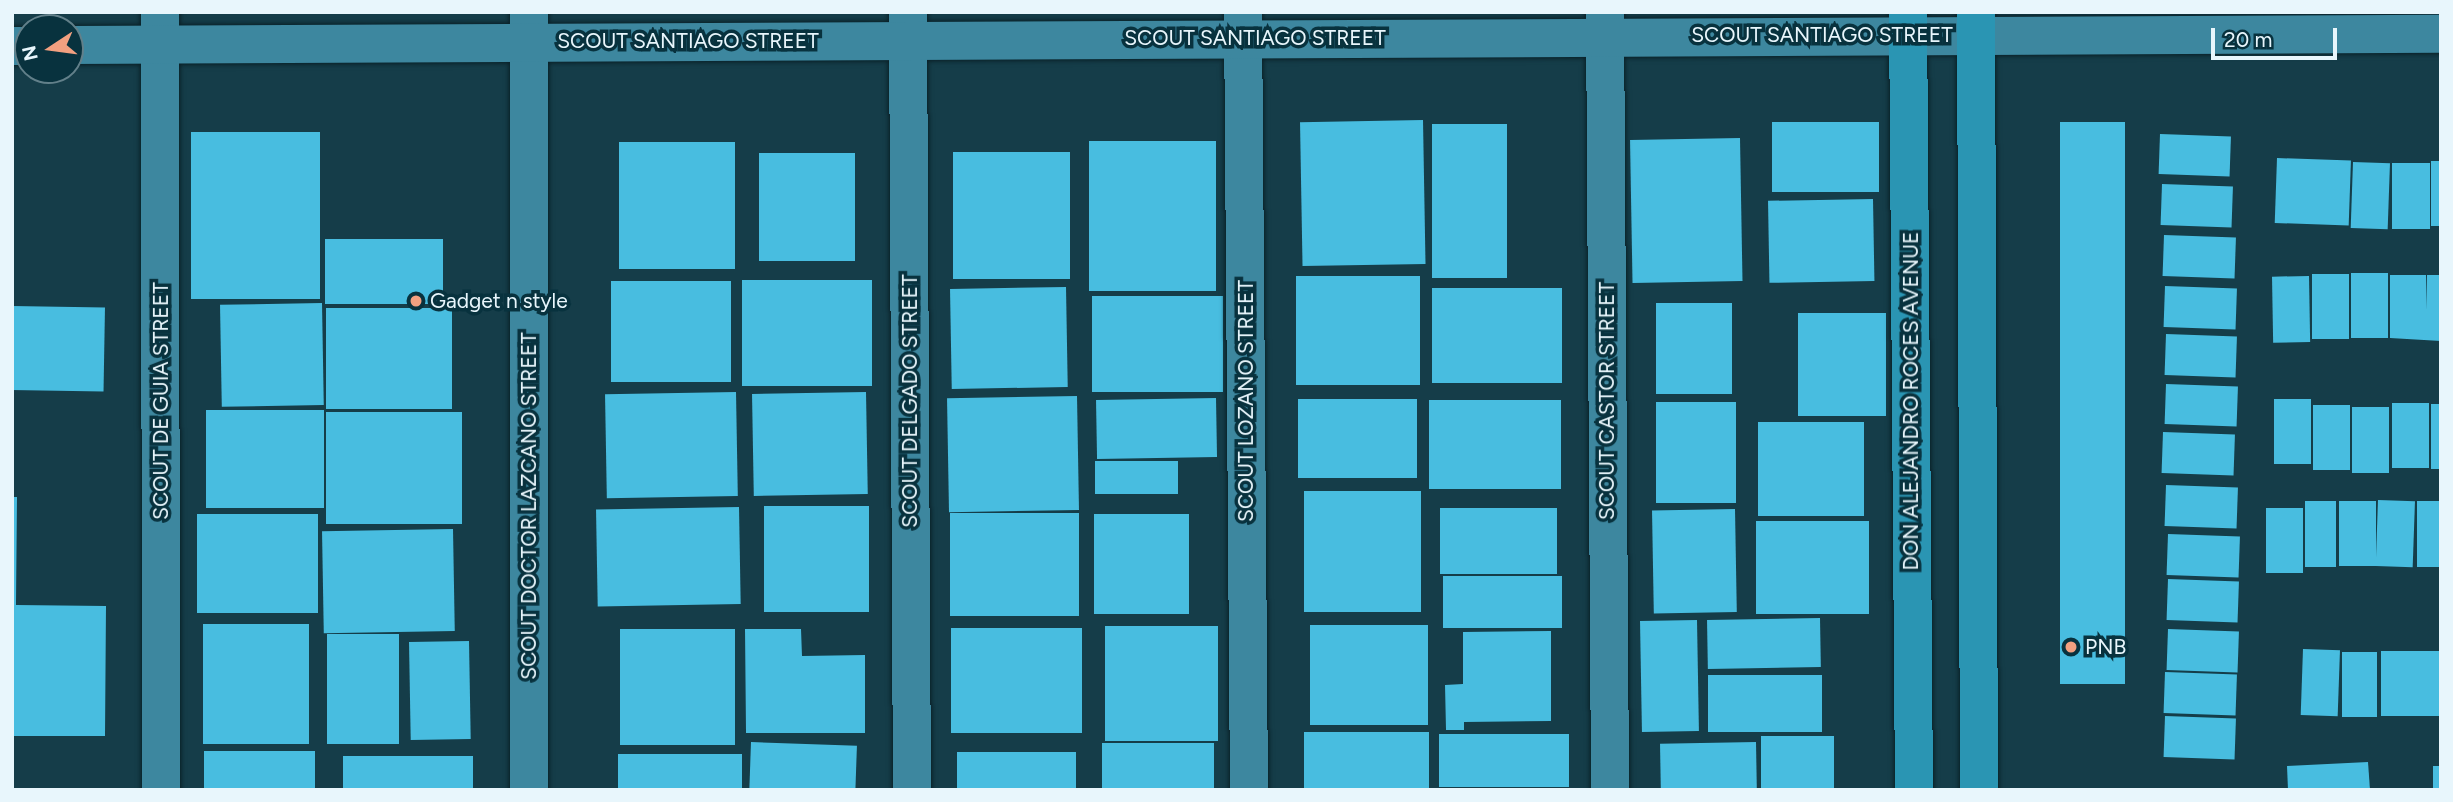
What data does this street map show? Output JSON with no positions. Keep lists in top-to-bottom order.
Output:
{
  "streets": {
    "main road": ["DON ALEJANDRO ROCES AVENUE"],
    "street": [
      "SCOUT SANTIAGO STREET",
      "SCOUT DE GUIA STREET",
      "SCOUT DELGADO STREET",
      "SCOUT LOZANO STREET",
      "SCOUT CASTOR STREET",
      "SCOUT DOCTOR LAZCANO STREET"
    ]
  },
  "crossings": [
    ["SCOUT SANTIAGO STREET", "SCOUT DE GUIA STREET"],
    ["SCOUT SANTIAGO STREET", "SCOUT DELGADO STREET"],
    ["SCOUT SANTIAGO STREET", "SCOUT LOZANO STREET"],
    ["SCOUT SANTIAGO STREET", "SCOUT CASTOR STREET"],
    ["SCOUT SANTIAGO STREET", "DON ALEJANDRO ROCES AVENUE"],
    ["SCOUT SANTIAGO STREET", "SCOUT DOCTOR LAZCANO STREET"]
  ],
  "places": ["Gadget n style", "PNB"],
  "scale_bar": "20 m",
  "north": "left"
}
